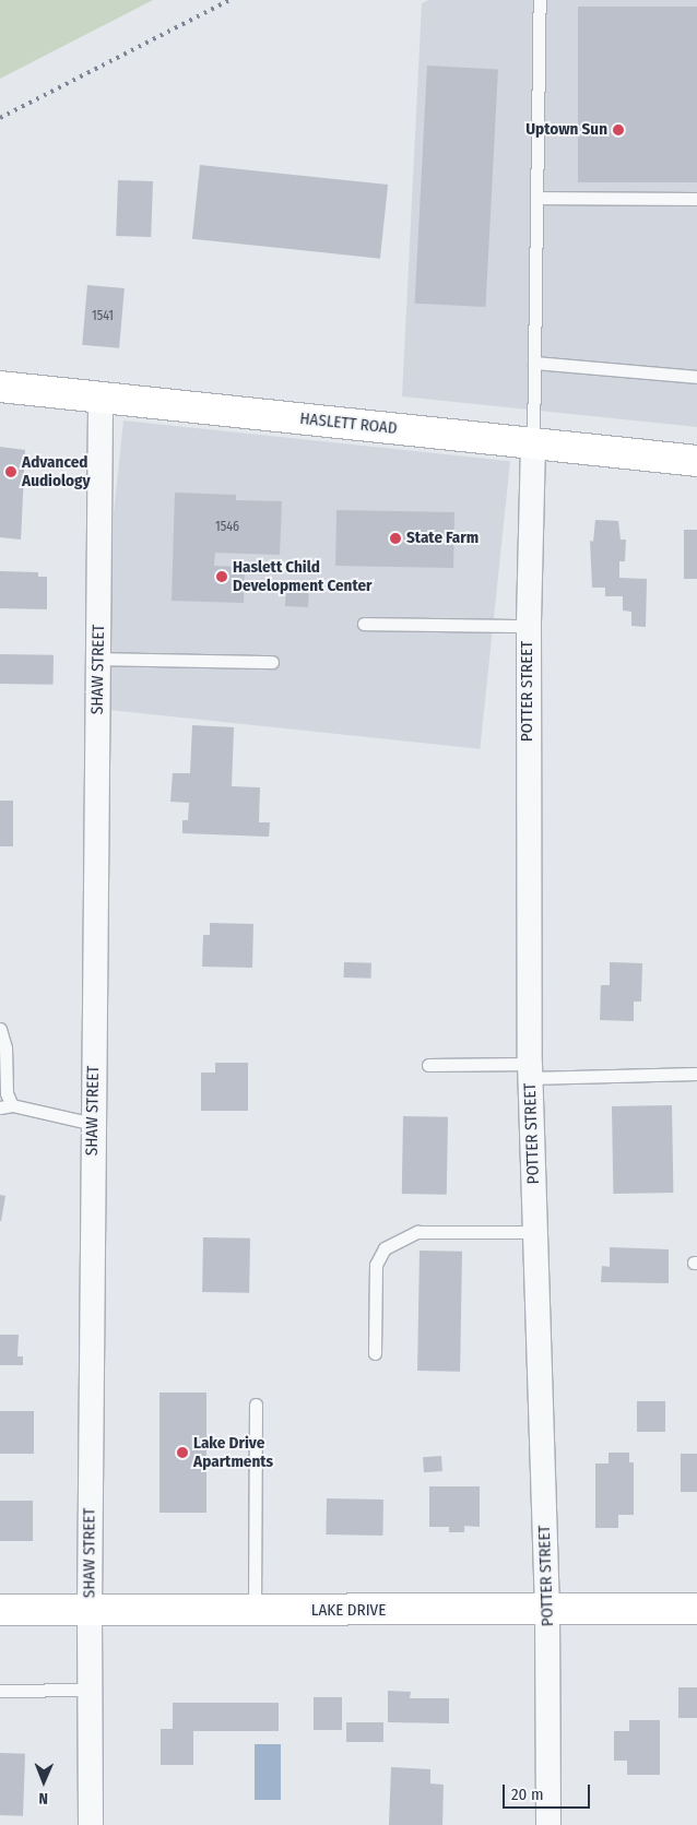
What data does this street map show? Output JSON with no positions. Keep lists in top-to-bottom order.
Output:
{
  "streets": {
    "street": [
      "HASLETT ROAD",
      "SHAW STREET",
      "POTTER STREET",
      "LAKE DRIVE"
    ]
  },
  "crossings": [
    ["HASLETT ROAD", "SHAW STREET"],
    ["HASLETT ROAD", "POTTER STREET"],
    ["SHAW STREET", "LAKE DRIVE"],
    ["POTTER STREET", "LAKE DRIVE"]
  ],
  "places": [
    "Uptown Sun",
    "Advanced Audiology",
    "State Farm",
    "Haslett Child Development Center",
    "Lake Drive Apartments"
  ],
  "house_numbers": ["1541", "1546"],
  "scale_bar": "20 m",
  "north": "bottom"
}
